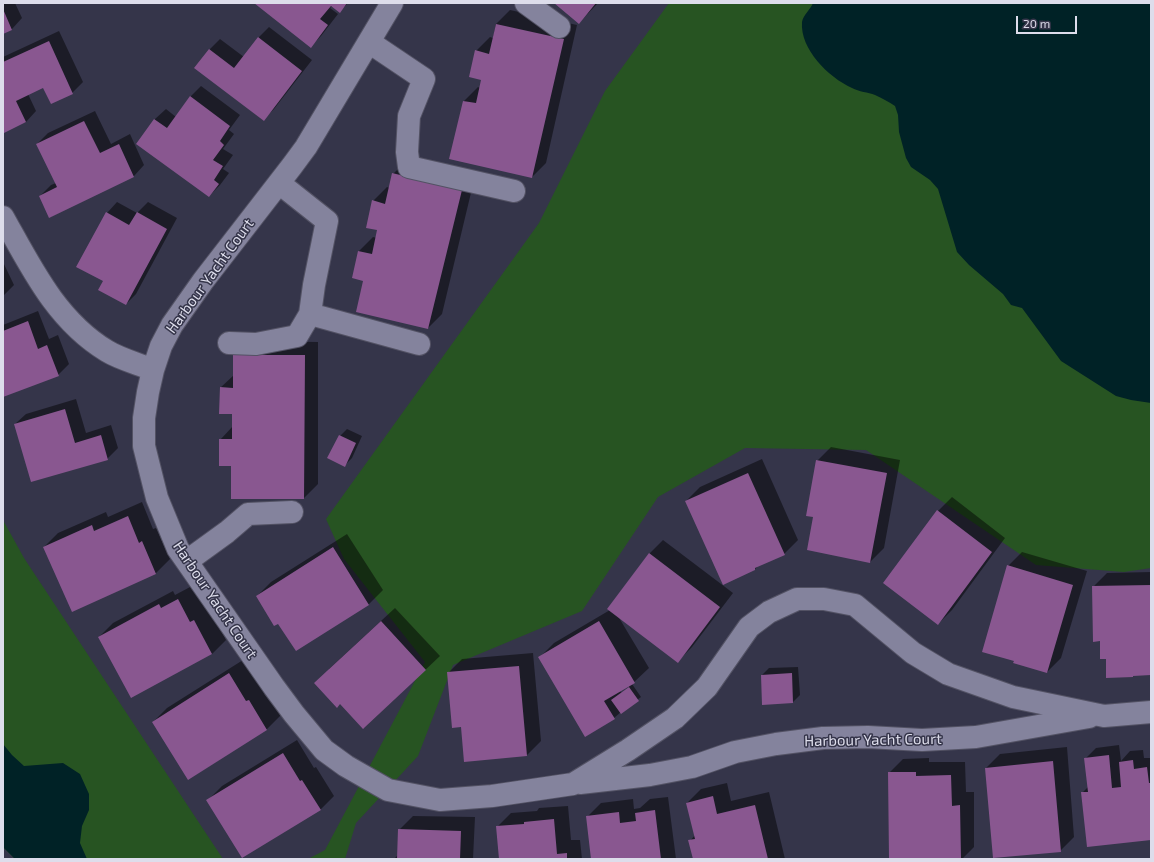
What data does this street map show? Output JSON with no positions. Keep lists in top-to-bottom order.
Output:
{
  "streets": {
    "street": ["Harbour Yacht Court"]
  },
  "scale_bar": "20 m"
}
